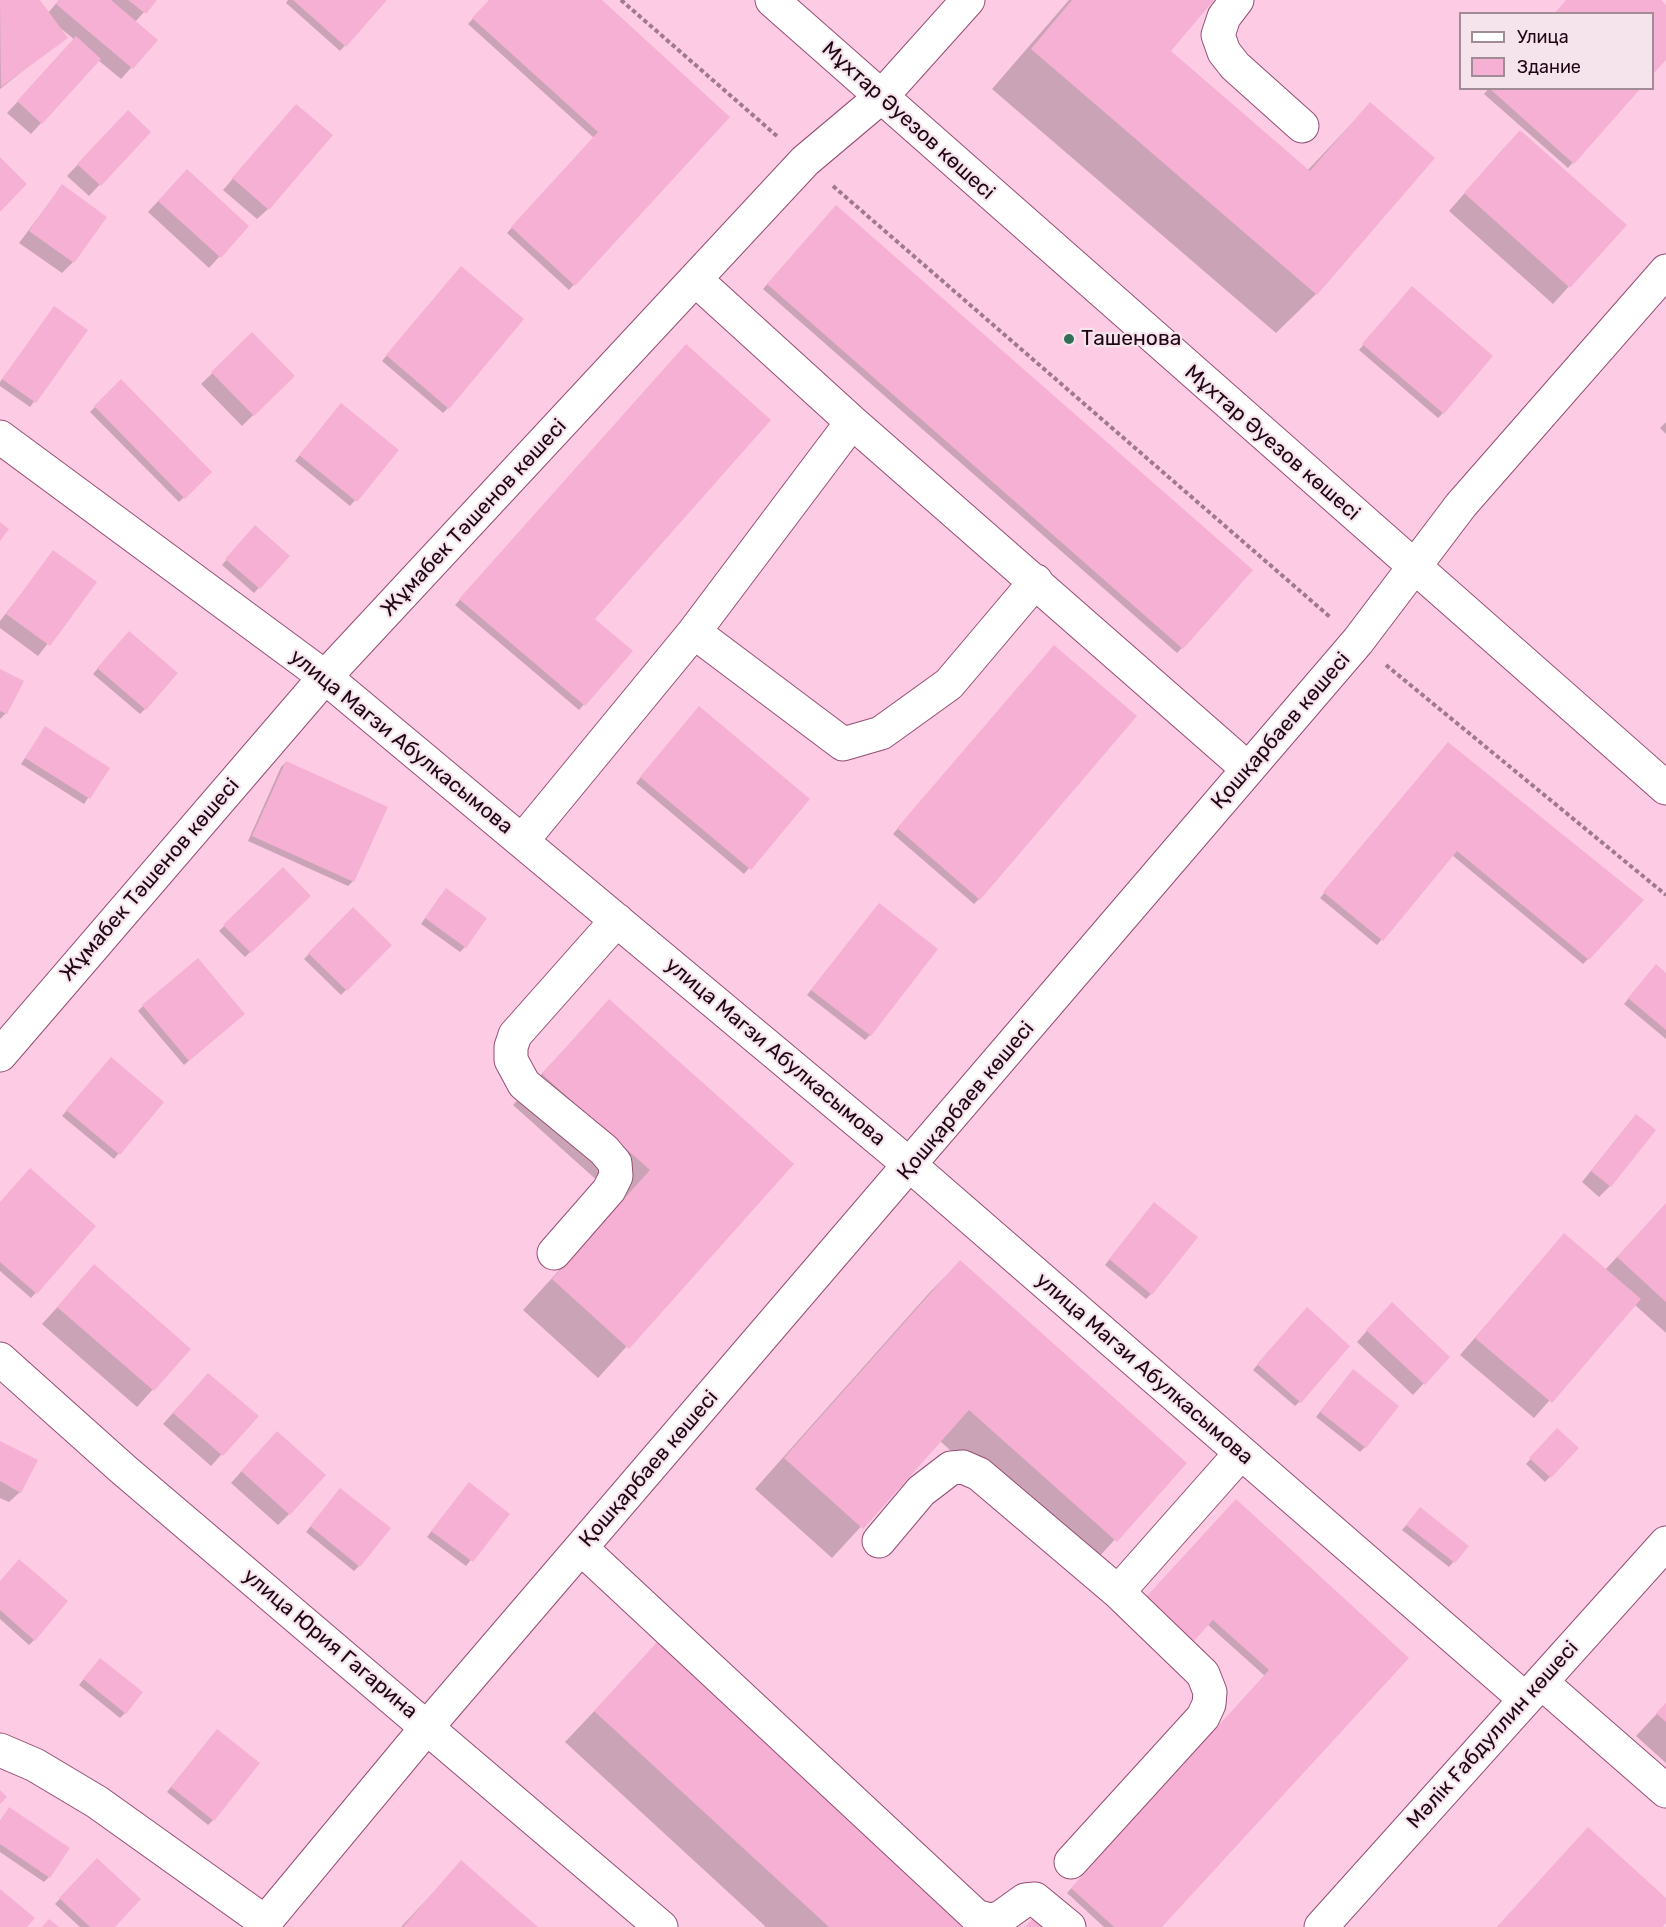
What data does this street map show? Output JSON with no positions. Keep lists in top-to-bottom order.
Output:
{
  "streets": {
    "street": [
      "Мұхтар Әуезов көшесі",
      "Жұмабек Тәшенов көшесі",
      "Қошқарбаев көшесі",
      "улица Магзи Абулкасымова",
      "улица Юрия Гагарина",
      "Мәлік Ғабдуллин көшесі"
    ]
  },
  "crossings": [
    ["Мұхтар Әуезов көшесі", "Жұмабек Тәшенов көшесі"],
    ["Мұхтар Әуезов көшесі", "Қошқарбаев көшесі"],
    ["Жұмабек Тәшенов көшесі", "улица Магзи Абулкасымова"],
    ["Қошқарбаев көшесі", "улица Магзи Абулкасымова"],
    ["Қошқарбаев көшесі", "улица Юрия Гагарина"],
    ["улица Магзи Абулкасымова", "Мәлік Ғабдуллин көшесі"]
  ],
  "places": ["Ташенова"],
  "legend": ["Улица", "Здание"]
}
